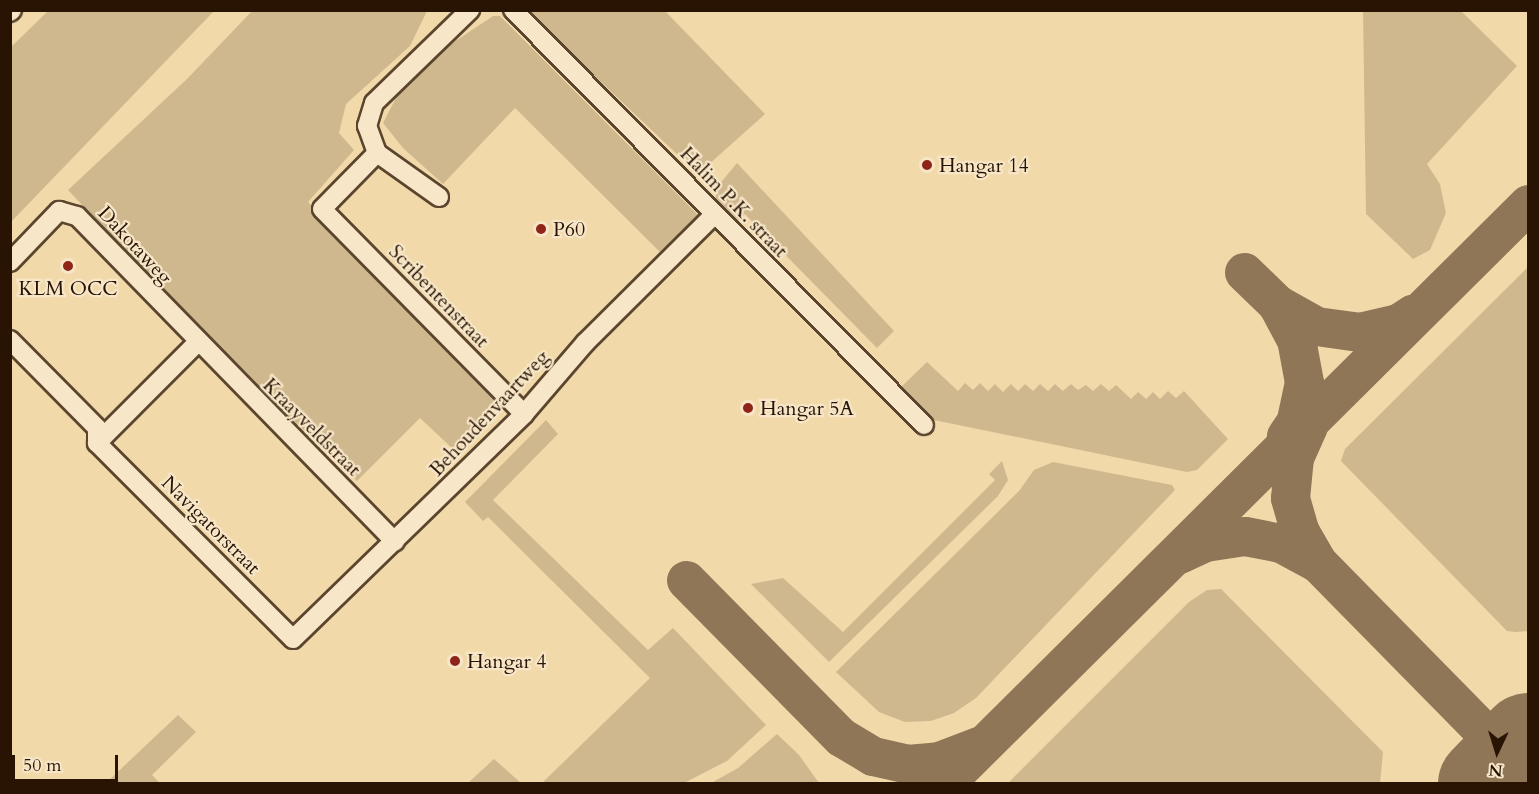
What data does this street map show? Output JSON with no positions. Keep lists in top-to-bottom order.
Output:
{
  "streets": {
    "street": [
      "Halim P.K. straat",
      "Dakotaweg",
      "Scribentenstraat",
      "Behoudenvaartweg",
      "Kraayveldstraat",
      "Navigatorstraat"
    ]
  },
  "crossings": [
    ["Halim P.K. straat", "Behoudenvaartweg"],
    ["Dakotaweg", "Kraayveldstraat"],
    ["Scribentenstraat", "Behoudenvaartweg"],
    ["Behoudenvaartweg", "Kraayveldstraat"],
    ["Behoudenvaartweg", "Navigatorstraat"]
  ],
  "places": [
    "Hangar 14",
    "P60",
    "KLM OCC",
    "Hangar 5A",
    "Hangar 4"
  ],
  "scale_bar": "50 m",
  "north": "bottom"
}
